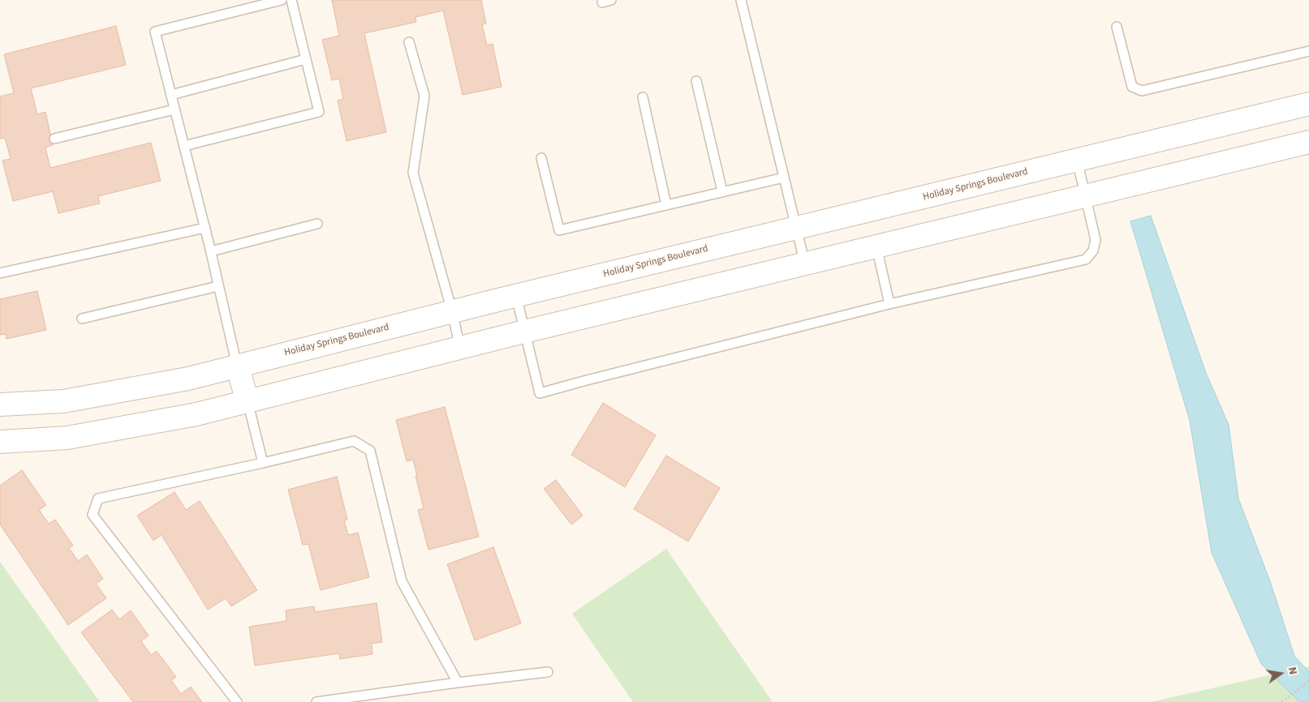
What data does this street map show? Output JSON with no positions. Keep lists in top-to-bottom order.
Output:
{
  "streets": {
    "street": ["Holiday Springs Boulevard"]
  },
  "north": "right"
}
